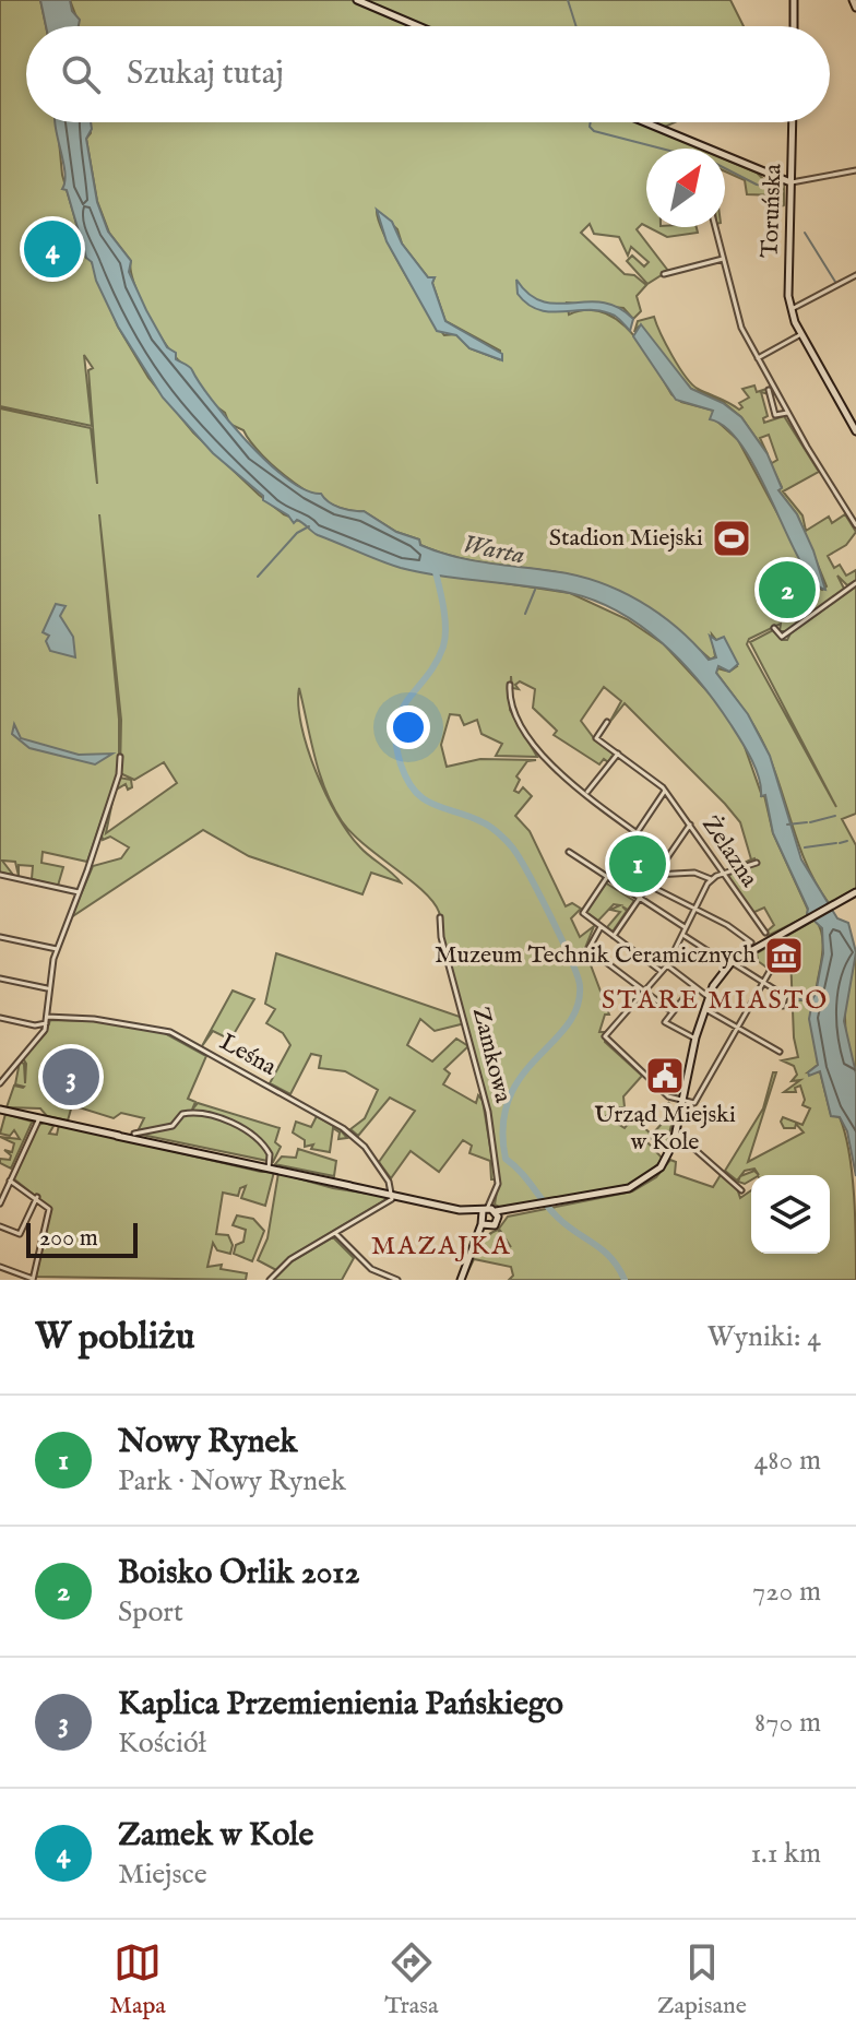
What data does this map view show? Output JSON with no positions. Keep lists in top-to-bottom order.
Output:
{
  "streets": {
    "street": [
      "Toruńska",
      "Żelazna",
      "Leśna",
      "Zamkowa"
    ]
  },
  "districts": ["STARE MIASTO", "MAZAJKA"],
  "water": ["Warta"],
  "places": {
    "sports": ["Stadion Miejski"],
    "museum": ["Muzeum Technik Ceramicznych"],
    "public building": ["Urząd Miejski w Kole"]
  },
  "scale_bar": "200 m",
  "north": "top right",
  "page": {
    "search": "Szukaj tutaj",
    "pins": [
      "4",
      "2",
      "1",
      "3"
    ],
    "scale": "200 m",
    "heading": ["W pobliżu", "Wyniki: 4"],
    "list": [
      {
        "mark": "1",
        "name": "Nowy Rynek",
        "note": "Park · Nowy Rynek",
        "value": "480 m"
      },
      {
        "mark": "2",
        "name": "Boisko Orlik 2012",
        "note": "Sport",
        "value": "720 m"
      },
      {
        "mark": "3",
        "name": "Kaplica Przemienienia Pańskiego",
        "note": "Kościół",
        "value": "870 m"
      },
      {
        "mark": "4",
        "name": "Zamek w Kole",
        "note": "Miejsce",
        "value": "1.1 km"
      }
    ],
    "nav": ["Mapa", "Trasa", "Zapisane"]
  }
}
